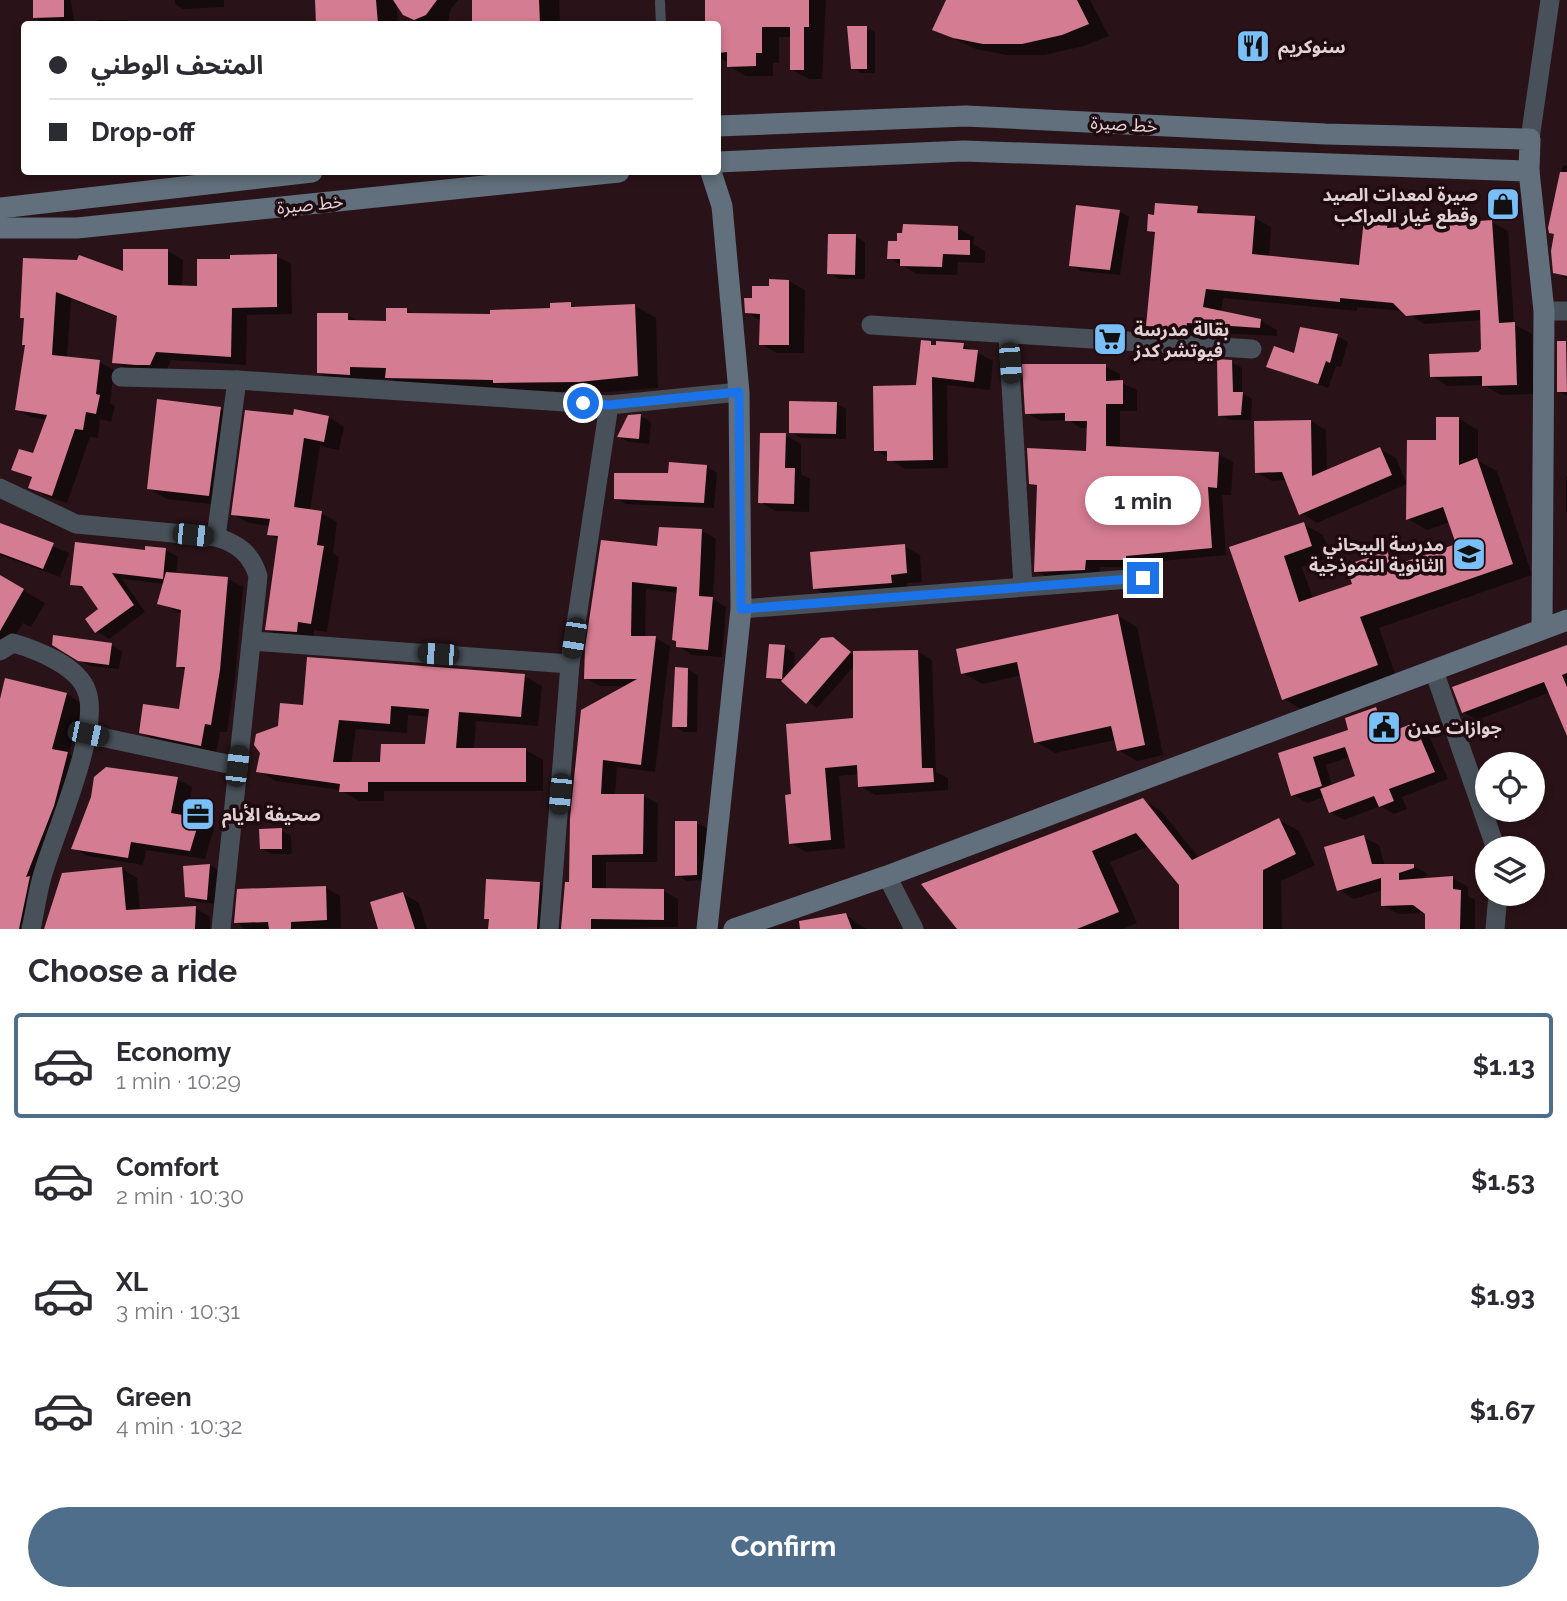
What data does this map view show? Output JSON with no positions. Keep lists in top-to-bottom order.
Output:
{
  "streets": {
    "street": ["خط صيرة"]
  },
  "places": {
    "restaurant": ["سنوكريم"],
    "shop": ["صيرة لمعدات الصيد وقطع غيار المراكب"],
    "supermarket": ["بقالة مدرسة فيوتشر كدز"],
    "school or university": ["مدرسة البيحاني الثانوية النموذجية"],
    "public building": ["جوازات عدن"],
    "office": ["صحيفة الأيام"]
  },
  "page": {
    "banner": ["المتحف الوطني", "Drop-off"],
    "bubble": "1 min",
    "heading": "Choose a ride",
    "list": [
      {
        "name": "Economy",
        "note": "1 min · 10:29",
        "value": "$1.13"
      },
      {
        "name": "Comfort",
        "note": "2 min · 10:30",
        "value": "$1.53"
      },
      {
        "name": "XL",
        "note": "3 min · 10:31",
        "value": "$1.93"
      },
      {
        "name": "Green",
        "note": "4 min · 10:32",
        "value": "$1.67"
      }
    ],
    "buttons": "Confirm"
  }
}
